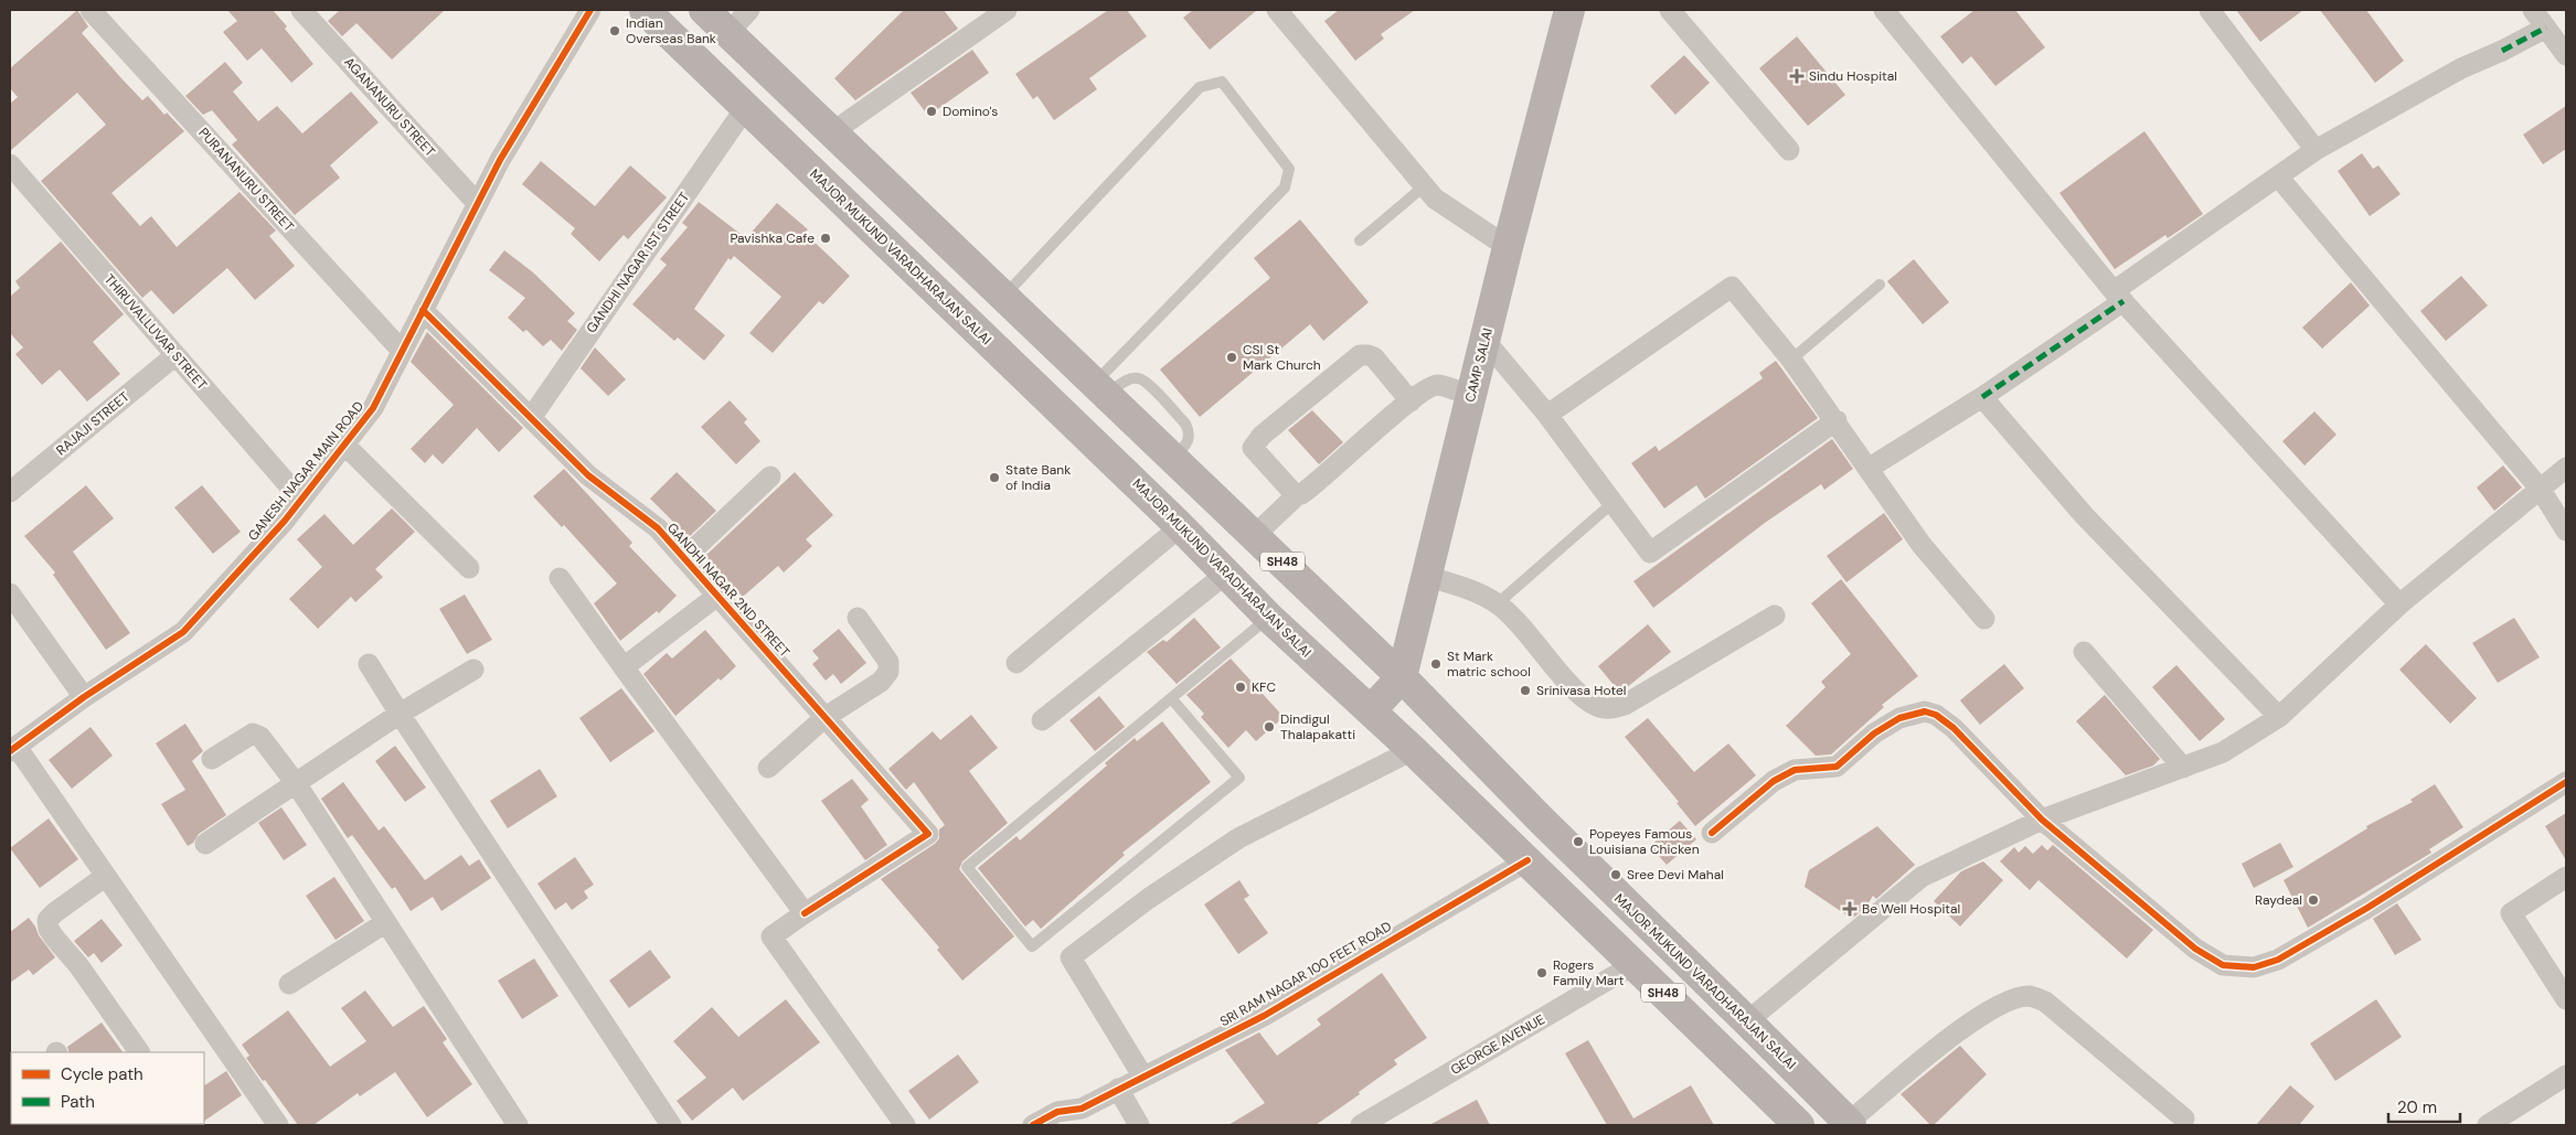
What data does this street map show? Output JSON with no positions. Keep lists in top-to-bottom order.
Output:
{
  "streets": {
    "main road": ["MAJOR MUKUND VARADHARAJAN SALAI", "CAMP SALAI", "SH48"],
    "street": [
      "AGANANURU STREET",
      "PURANANURU STREET",
      "GANDHI NAGAR 1ST STREET",
      "THIRUVALLUVAR STREET",
      "RAJAJI STREET",
      "GANESH NAGAR MAIN ROAD",
      "GANDHI NAGAR 2ND STREET",
      "SRI RAM NAGAR 100 FEET ROAD",
      "GEORGE AVENUE"
    ]
  },
  "crossings": [
    ["AGANANURU STREET", "GANESH NAGAR MAIN ROAD"],
    ["PURANANURU STREET", "GANESH NAGAR MAIN ROAD"],
    ["MAJOR MUKUND VARADHARAJAN SALAI", "GANDHI NAGAR 1ST STREET"],
    ["MAJOR MUKUND VARADHARAJAN SALAI", "CAMP SALAI"],
    ["MAJOR MUKUND VARADHARAJAN SALAI", "SRI RAM NAGAR 100 FEET ROAD"],
    ["MAJOR MUKUND VARADHARAJAN SALAI", "GEORGE AVENUE"],
    ["GANDHI NAGAR 1ST STREET", "GANDHI NAGAR 2ND STREET"],
    ["THIRUVALLUVAR STREET", "RAJAJI STREET"],
    ["THIRUVALLUVAR STREET", "GANESH NAGAR MAIN ROAD"],
    ["GANESH NAGAR MAIN ROAD", "GANDHI NAGAR 2ND STREET"]
  ],
  "places": {
    "other": [
      "Indian Overseas Bank",
      "Domino's",
      "Pavishka Cafe",
      "CSI St Mark Church",
      "State Bank of India",
      "St Mark matric school",
      "KFC",
      "Srinivasa Hotel",
      "Dindigul Thalapakatti",
      "Popeyes Famous Louisiana Chicken",
      "Sree Devi Mahal",
      "Raydeal",
      "Rogers Family Mart"
    ],
    "health": ["Sindu Hospital", "Be Well Hospital"]
  },
  "legend": ["Cycle path", "Path"],
  "scale_bar": "20 m"
}
